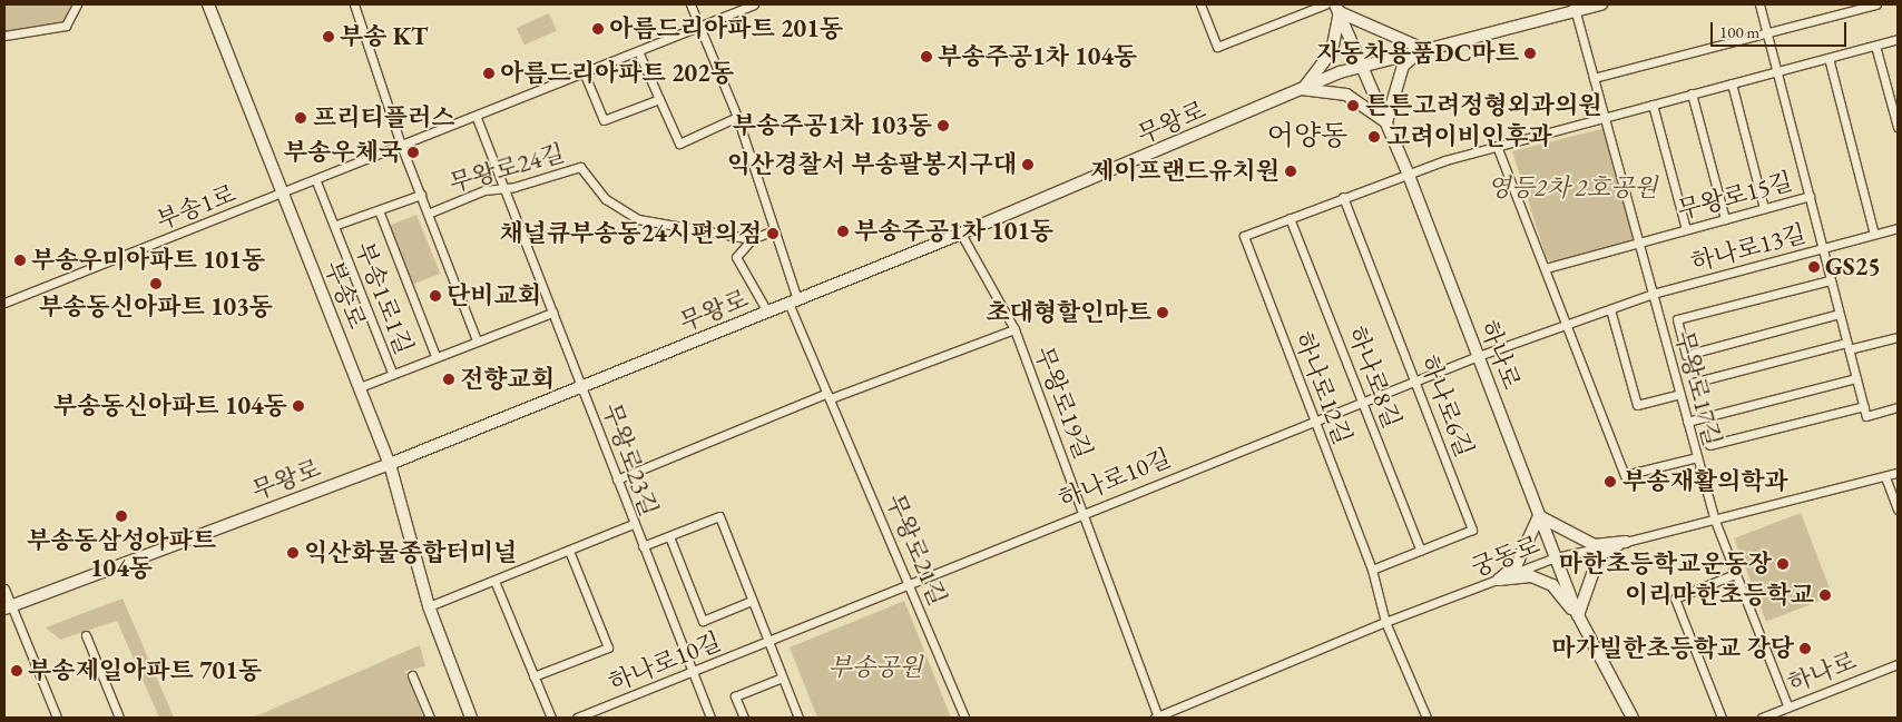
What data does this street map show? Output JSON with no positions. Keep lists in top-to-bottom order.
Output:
{
  "streets": {
    "street": [
      "무왕로",
      "무왕로24길",
      "무왕로15길",
      "부송1로",
      "하나로13길",
      "부송로",
      "부송1로1길",
      "하나로",
      "하나로8길",
      "하나로12길",
      "무왕로17길",
      "무왕로19길",
      "하나로6길",
      "무왕로23길",
      "하나로10길",
      "무왕로21길",
      "궁동로"
    ]
  },
  "crossings": [
    ["무왕로", "무왕로24길"],
    ["무왕로", "부송로"],
    ["무왕로", "하나로"],
    ["무왕로", "무왕로17길"],
    ["무왕로", "무왕로19길"],
    ["무왕로", "무왕로23길"],
    ["무왕로", "무왕로21길"],
    ["무왕로15길", "하나로13길"],
    ["무왕로15길", "하나로12길"],
    ["무왕로15길", "무왕로17길"],
    ["부송1로", "부송로"],
    ["부송1로", "부송1로1길"],
    ["부송1로", "무왕로21길"],
    ["하나로13길", "하나로"],
    ["하나로13길", "무왕로17길"],
    ["하나로13길", "하나로10길"],
    ["하나로", "하나로12길"],
    ["하나로", "무왕로17길"],
    ["하나로", "하나로10길"],
    ["하나로", "궁동로"],
    ["하나로8길", "하나로12길"],
    ["하나로8길", "하나로6길"],
    ["하나로8길", "하나로10길"],
    ["하나로12길", "무왕로17길"],
    ["하나로12길", "하나로6길"],
    ["하나로12길", "하나로10길"],
    ["하나로12길", "궁동로"],
    ["무왕로17길", "궁동로"],
    ["무왕로19길", "하나로10길"],
    ["무왕로19길", "궁동로"],
    ["하나로6길", "하나로10길"],
    ["무왕로23길", "하나로10길"],
    ["하나로10길", "무왕로21길"]
  ],
  "districts": ["어양동"],
  "parks": ["영등2차 2호공원", "부송공원"],
  "places": [
    "아름드리아파트 201동",
    "부송 KT",
    "자동차용품DC마트",
    "부송주공1차 104동",
    "아름드리아파트 202동",
    "튼튼고려정형외과의원",
    "프리티플러스",
    "부송주공1차 103동",
    "고려이비인후과",
    "부송우체국",
    "익산경찰서 부송팔봉지구대",
    "제이프랜드유치원",
    "부송주공1차 101동",
    "채널큐부송동24시편의점",
    "부송우미아파트 101동",
    "GS25",
    "부송동신아파트 103동",
    "단비교회",
    "초대형할인마트",
    "전향교회",
    "부송동신아파트 104동",
    "부송재활의학과",
    "부송동삼성아파트 104동",
    "익산화물종합터미널",
    "마한초등학교운동장",
    "이리마한초등학교",
    "마가빌한초등학교 강당",
    "부송제일아파트 701동"
  ],
  "scale_bar": "100 m"
}
